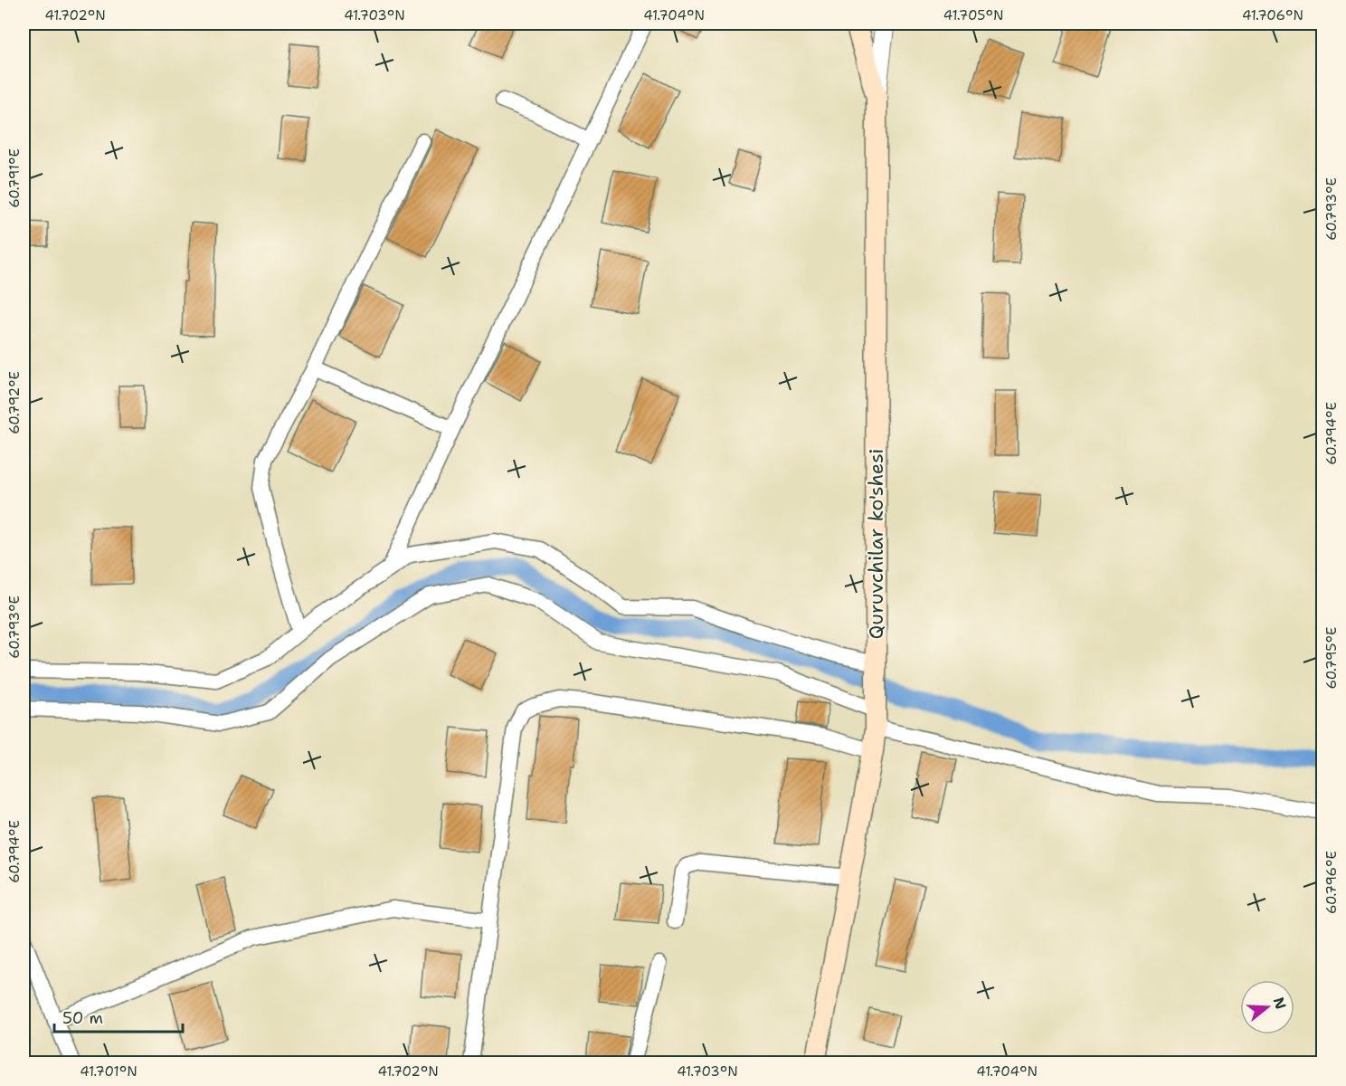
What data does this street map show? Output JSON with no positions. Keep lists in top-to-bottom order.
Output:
{
  "streets": {
    "main road": ["Quruvchilar ko'shesi"]
  },
  "scale_bar": "50 m",
  "north": "right",
  "coordinates": [
    "41.702°N",
    "41.703°N",
    "41.704°N",
    "41.705°N",
    "41.706°N",
    "60.791°E",
    "60.793°E",
    "60.792°E",
    "60.794°E",
    "60.795°E",
    "60.796°E",
    "41.701°N"
  ]
}
